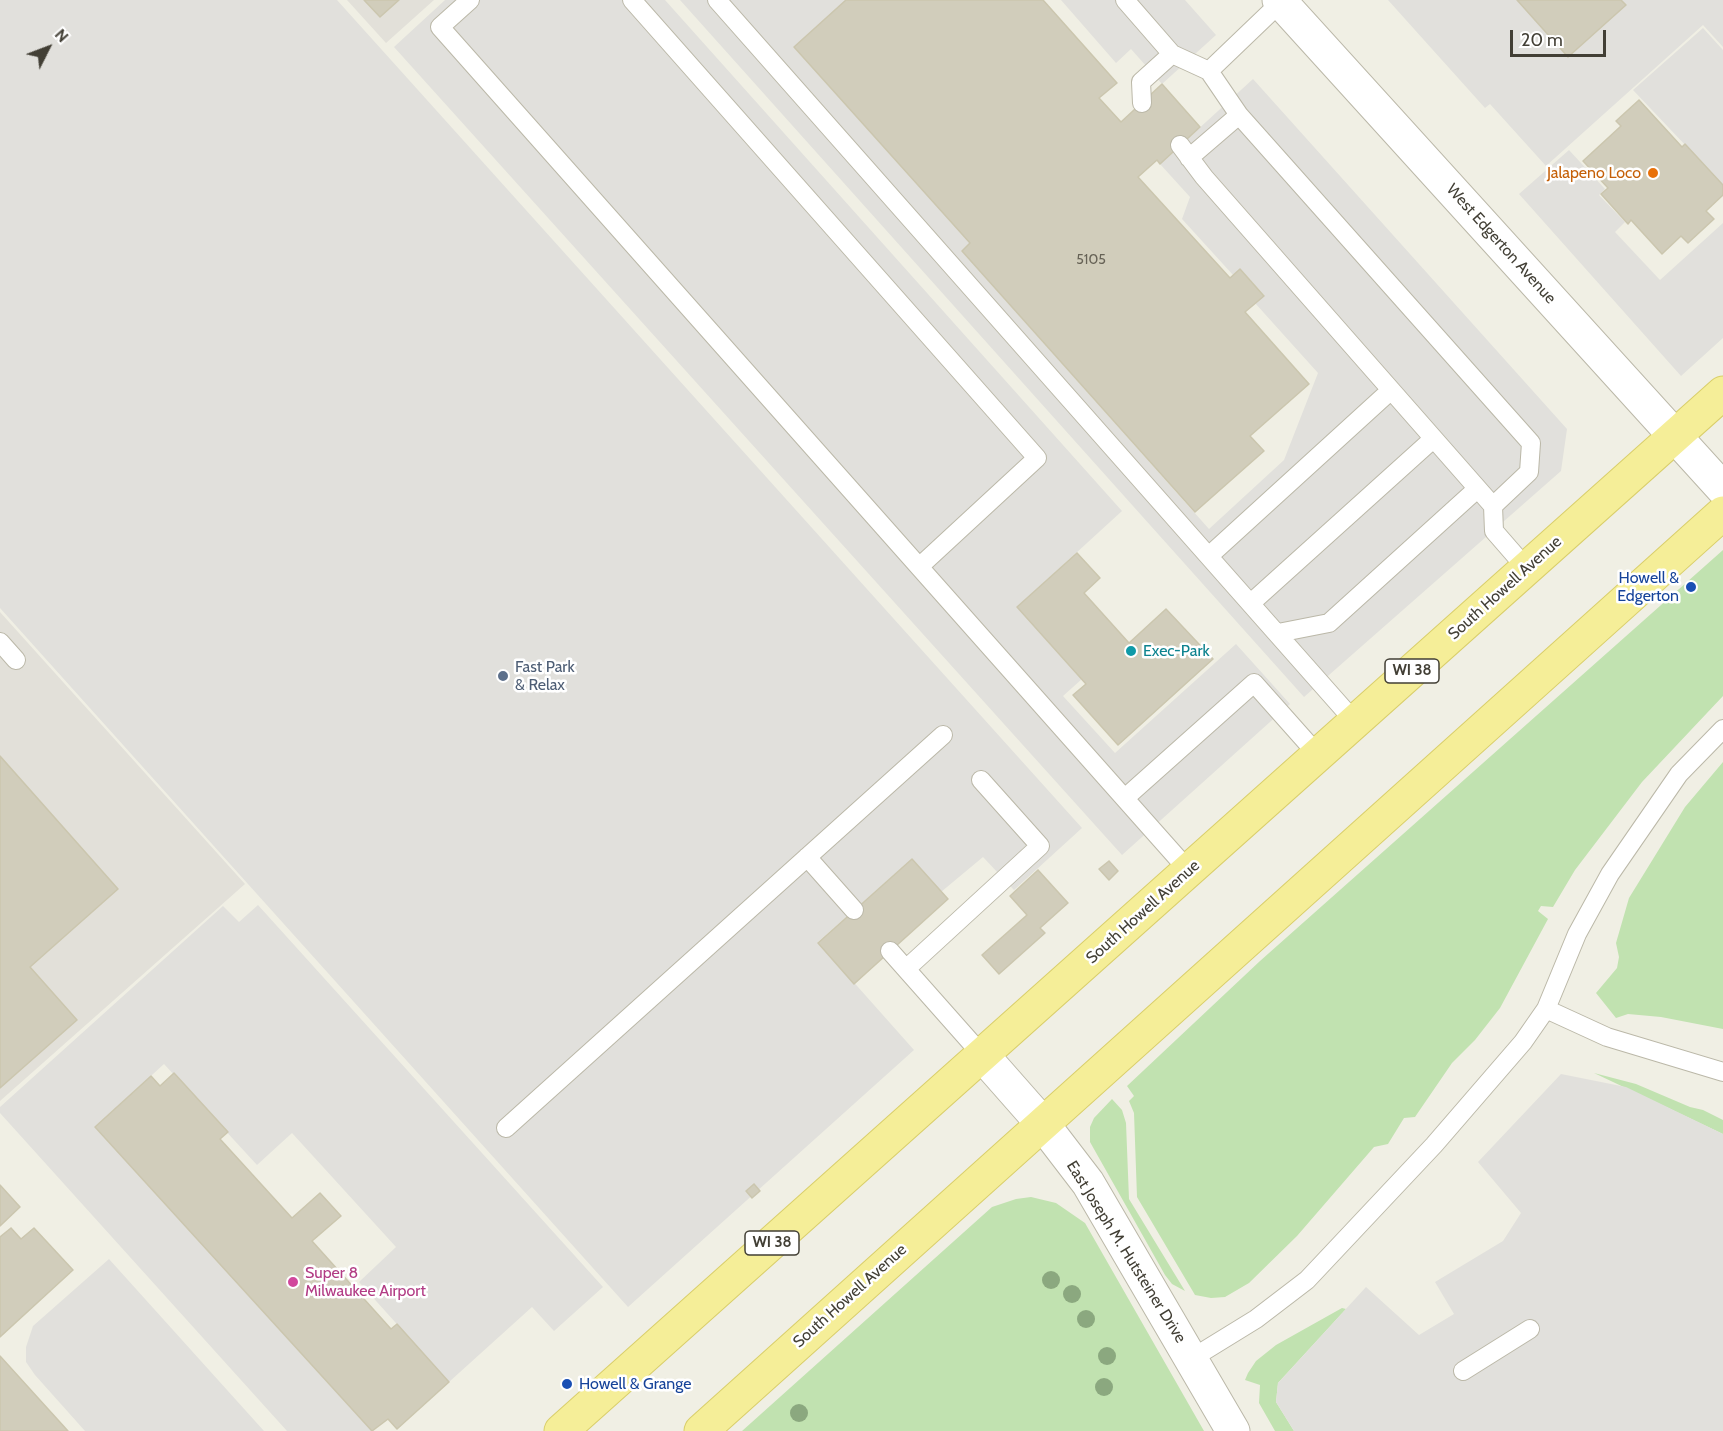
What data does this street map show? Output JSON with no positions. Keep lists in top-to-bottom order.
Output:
{
  "streets": {
    "main road": ["South Howell Avenue", "WI 38"],
    "street": ["West Edgerton Avenue", "East Joseph M. Hutsteiner Drive"]
  },
  "crossings": [
    ["West Edgerton Avenue", "South Howell Avenue"],
    ["South Howell Avenue", "East Joseph M. Hutsteiner Drive"]
  ],
  "places": [
    "Jalapeno Loco",
    "Howell & Edgerton",
    "Exec-Park",
    "Fast Park & Relax",
    "Super 8 Milwaukee Airport",
    "Howell & Grange"
  ],
  "house_numbers": ["5105"],
  "scale_bar": "20 m",
  "north": "top right"
}
